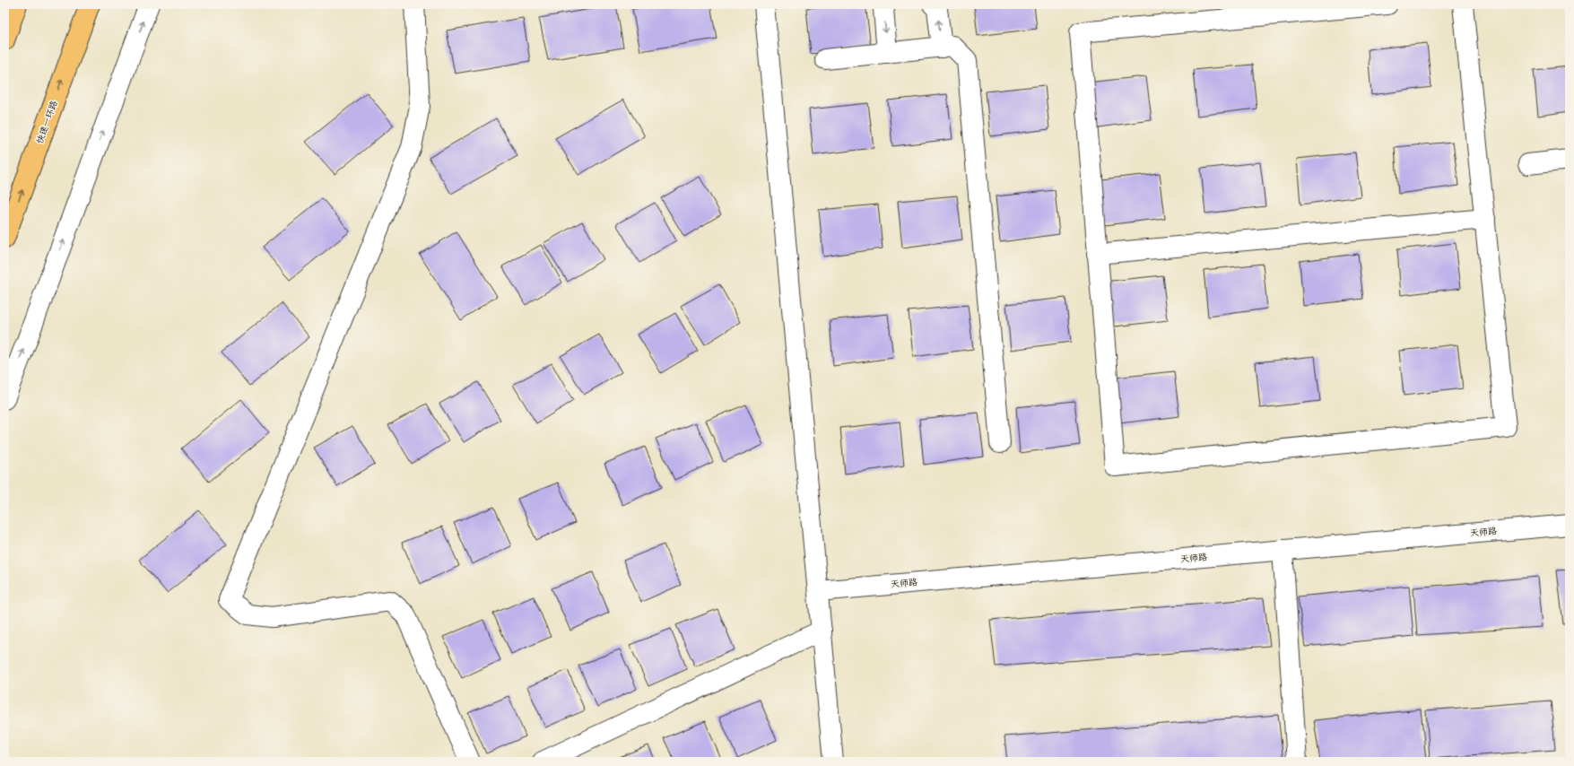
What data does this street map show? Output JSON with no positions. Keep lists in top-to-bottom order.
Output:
{
  "streets": {
    "highway": ["快速一环路"],
    "street": ["天师路"]
  },
  "one_way": ["快速一环路"]
}
